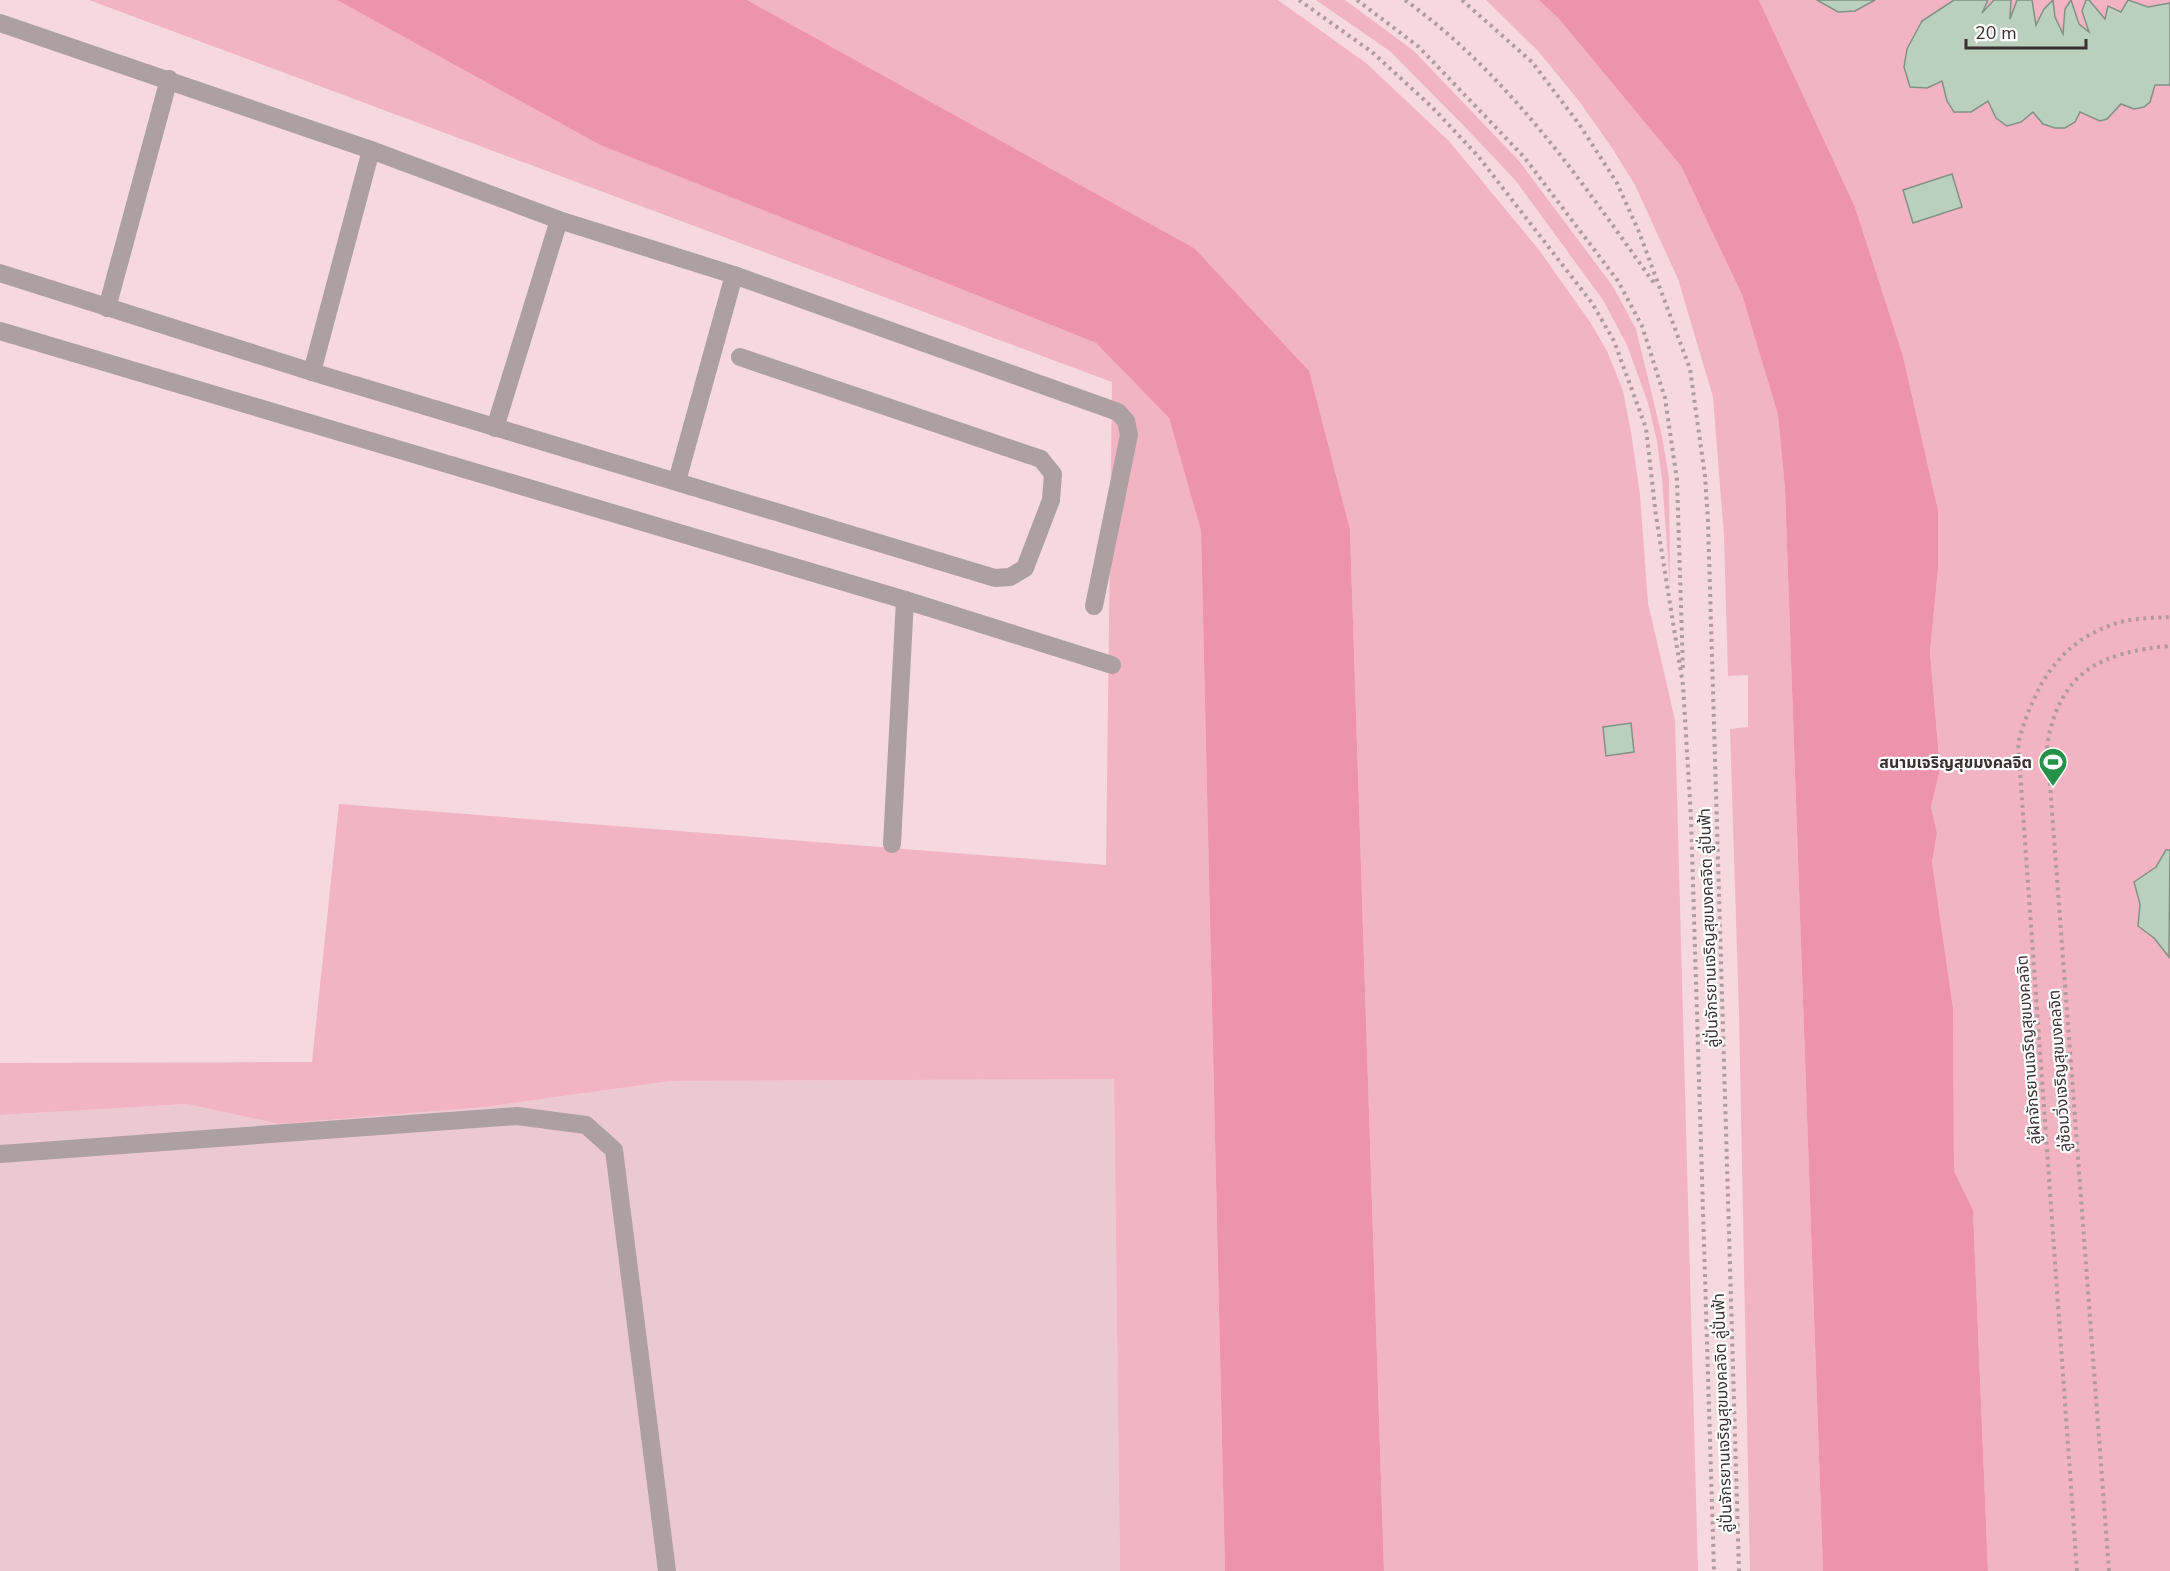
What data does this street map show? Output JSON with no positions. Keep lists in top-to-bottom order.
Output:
{
  "streets": {
    "path": ["ลู่ปั่นจักรยานเจริญสุขมงคลจิต ลู่ปั่นฟ้า", "ลู่ฝึกจักรยานเจริญสุขมงคลจิต", "ลู่ซ้อมวิ่งเจริญสุขมงคลจิต"]
  },
  "places": {
    "sports": ["สนามเจริญสุขมงคลจิต"]
  },
  "scale_bar": "20 m"
}
